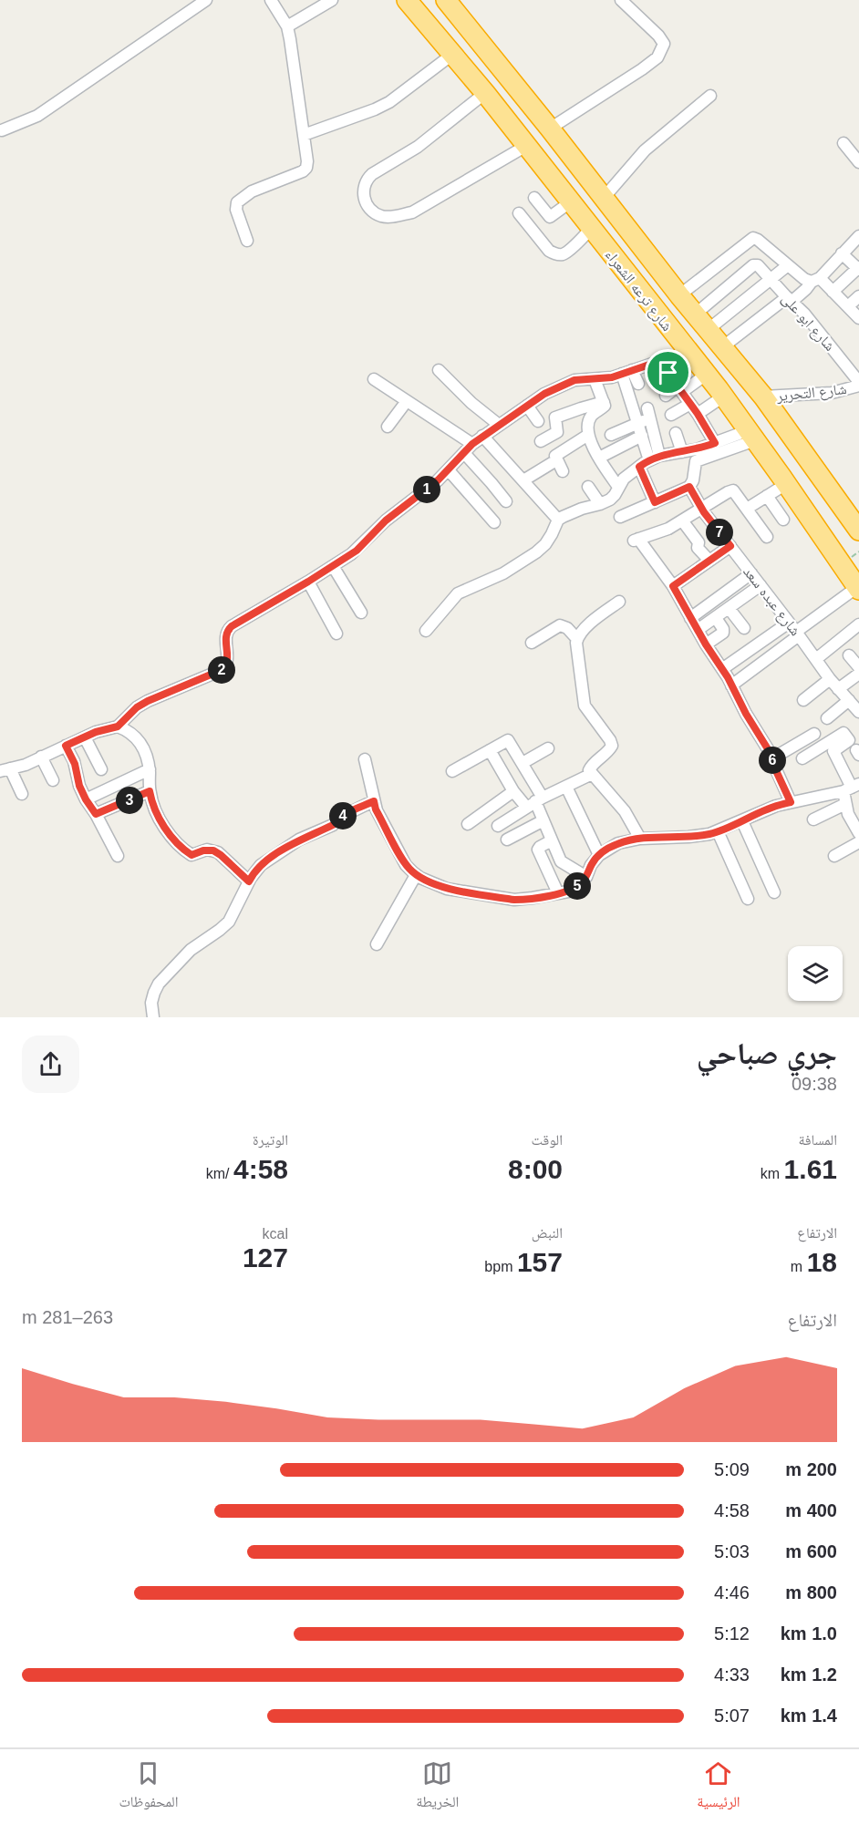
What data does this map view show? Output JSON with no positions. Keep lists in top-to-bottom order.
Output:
{
  "streets": {
    "highway": ["شارع ترعه الشعراء"],
    "street": ["شارع ابو على", "شارع التحرير", "شارع عبده سعد"]
  },
  "crossings": [
    ["شارع ترعه الشعراء", "شارع ابو على"],
    ["شارع ترعه الشعراء", "شارع التحرير"],
    ["شارع ابو على", "شارع التحرير"]
  ],
  "page": {
    "pins": [
      "1",
      "7",
      "2",
      "6",
      "3",
      "4",
      "5"
    ],
    "heading": ["جري صباحي", "09:38"],
    "stats": [
      ["المسافة", "1.61 km"],
      ["الوقت", "8:00"],
      ["الوتيرة", "4:58 /km"],
      ["الارتفاع", "18 m"],
      ["النبض", "157 bpm"],
      ["kcal", "127"]
    ],
    "chart": ["الارتفاع", "263–281 m"],
    "list": [
      {
        "name": "200 m",
        "note": "5:09"
      },
      {
        "name": "400 m",
        "note": "4:58"
      },
      {
        "name": "600 m",
        "note": "5:03"
      },
      {
        "name": "800 m",
        "note": "4:46"
      },
      {
        "name": "1.0 km",
        "note": "5:12"
      },
      {
        "name": "1.2 km",
        "note": "4:33"
      },
      {
        "name": "1.4 km",
        "note": "5:07"
      }
    ],
    "tabs": ["الرئيسية", "الخريطة", "المحفوظات"]
  }
}
